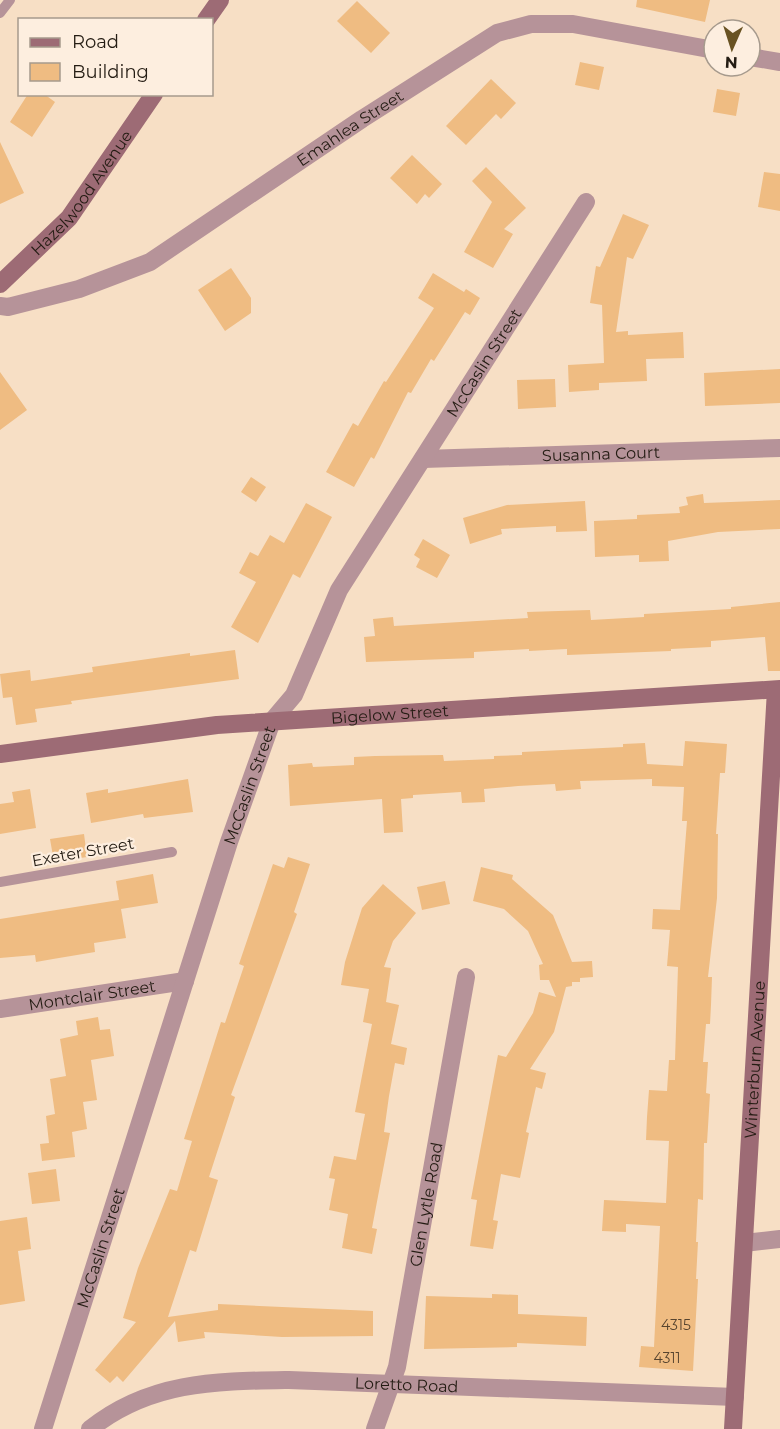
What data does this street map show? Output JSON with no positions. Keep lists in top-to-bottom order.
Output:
{
  "streets": {
    "street": [
      "Emahlea Street",
      "Hazelwood Avenue",
      "McCaslin Street",
      "Susanna Court",
      "Bigelow Street",
      "Montclair Street",
      "Winterburn Avenue",
      "Glen Lytle Road",
      "Loretto Road"
    ],
    "lane": ["Exeter Street"]
  },
  "crossings": [
    ["McCaslin Street", "Susanna Court"],
    ["McCaslin Street", "Bigelow Street"],
    ["McCaslin Street", "Montclair Street"],
    ["Bigelow Street", "Winterburn Avenue"],
    ["Winterburn Avenue", "Loretto Road"],
    ["Glen Lytle Road", "Loretto Road"]
  ],
  "house_numbers": ["4315", "4311"],
  "legend": ["Road", "Building"],
  "north": "bottom"
}
